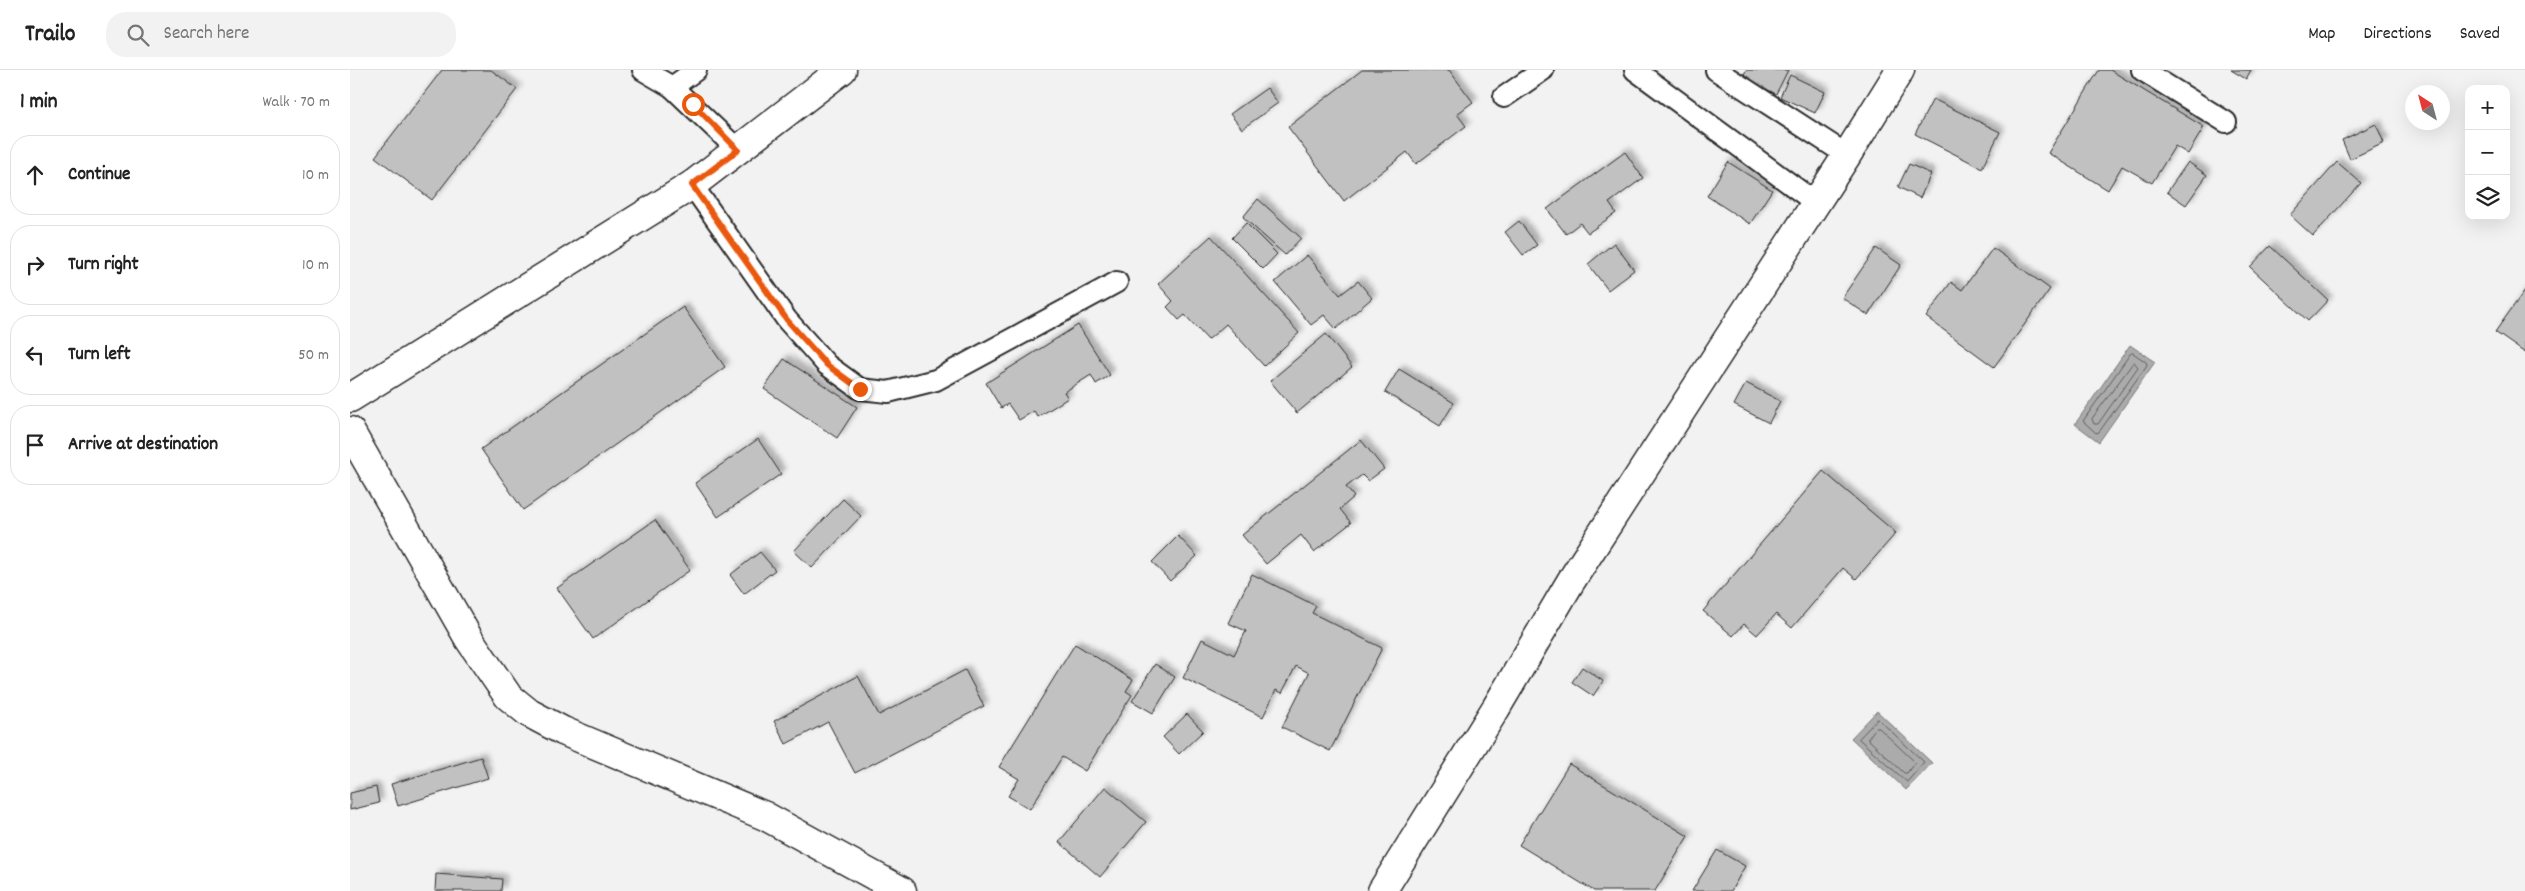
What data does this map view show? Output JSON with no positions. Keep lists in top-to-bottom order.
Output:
{
  "north": "top left",
  "page": {
    "header": "Trailo",
    "search": "Search here",
    "nav": ["Map", "Directions", "Saved"],
    "heading": ["1 min", "Walk · 70 m"],
    "map_buttons": ["+", "−"],
    "list": [
      ["Continue", "10 m"],
      ["Turn right", "10 m"],
      ["Turn left", "50 m"],
      "Arrive at destination"
    ]
  }
}
